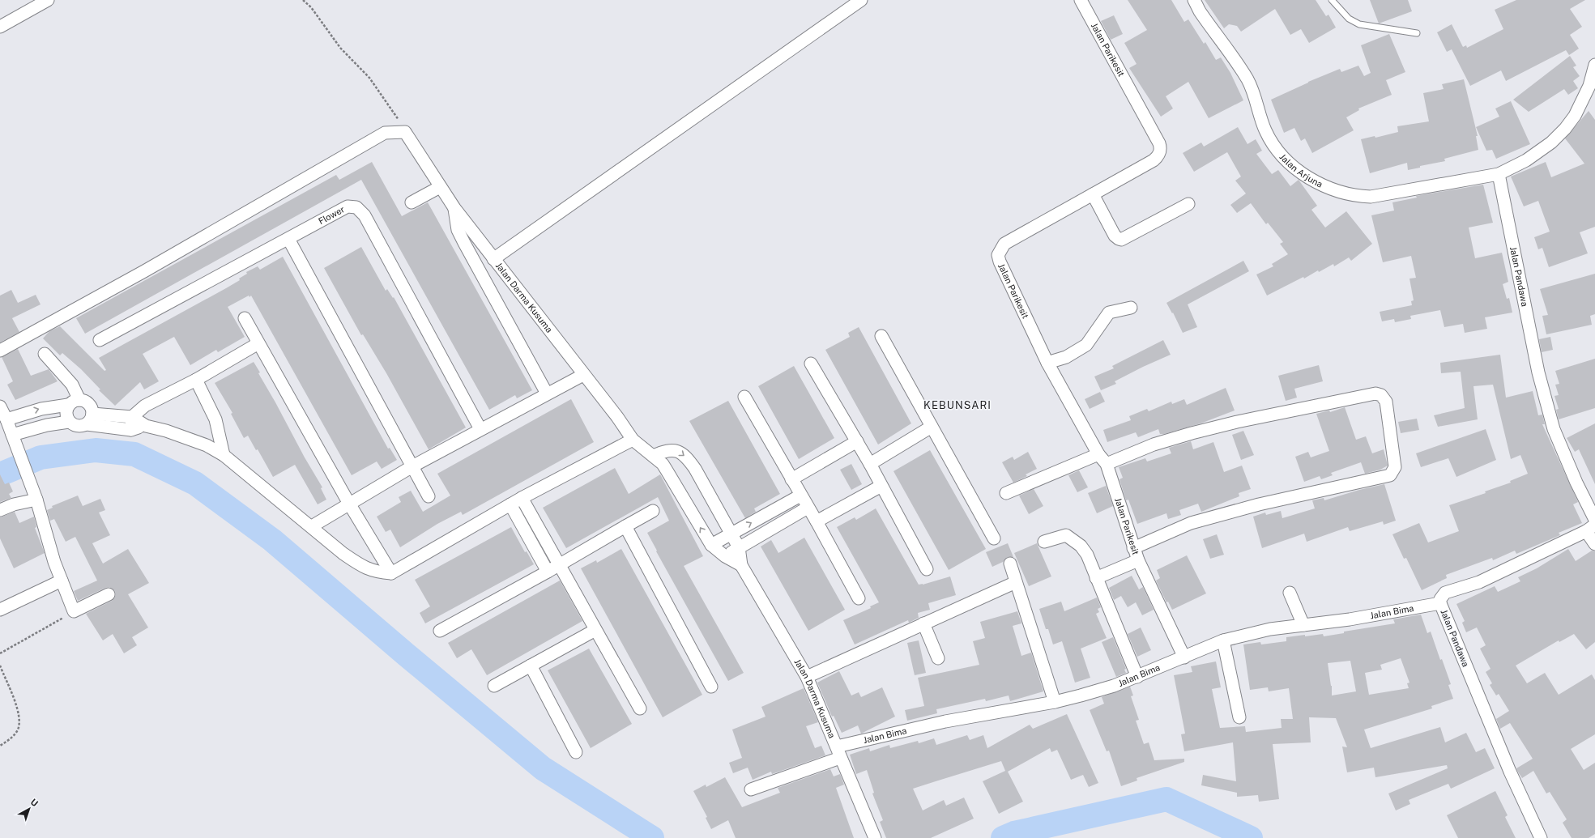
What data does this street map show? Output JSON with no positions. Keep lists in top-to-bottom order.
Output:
{
  "streets": {
    "street": [
      "Jalan Parikesit",
      "Jalan Arjuna",
      "Flower",
      "Jalan Pandawa",
      "Jalan Darma Kusuma",
      "Jalan Bima"
    ]
  },
  "crossings": [
    ["Jalan Parikesit", "Jalan Bima"],
    ["Jalan Arjuna", "Jalan Pandawa"],
    ["Jalan Pandawa", "Jalan Bima"],
    ["Jalan Darma Kusuma", "Jalan Bima"]
  ],
  "districts": ["KEBUNSARI"],
  "north": "top right"
}
